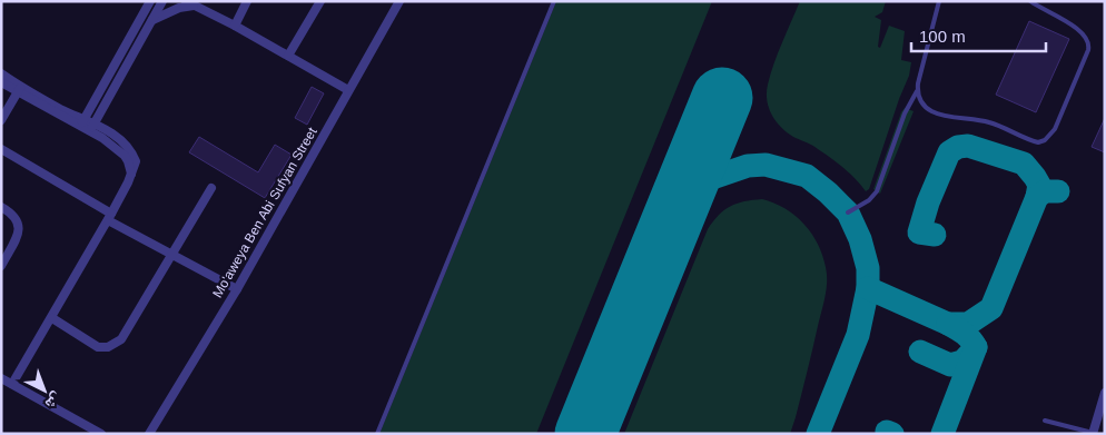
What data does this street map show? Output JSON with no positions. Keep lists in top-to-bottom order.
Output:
{
  "streets": {
    "street": ["Mo'aweya Ben Abi Sufyan Street"]
  },
  "scale_bar": "100 m",
  "north": "bottom right"
}
